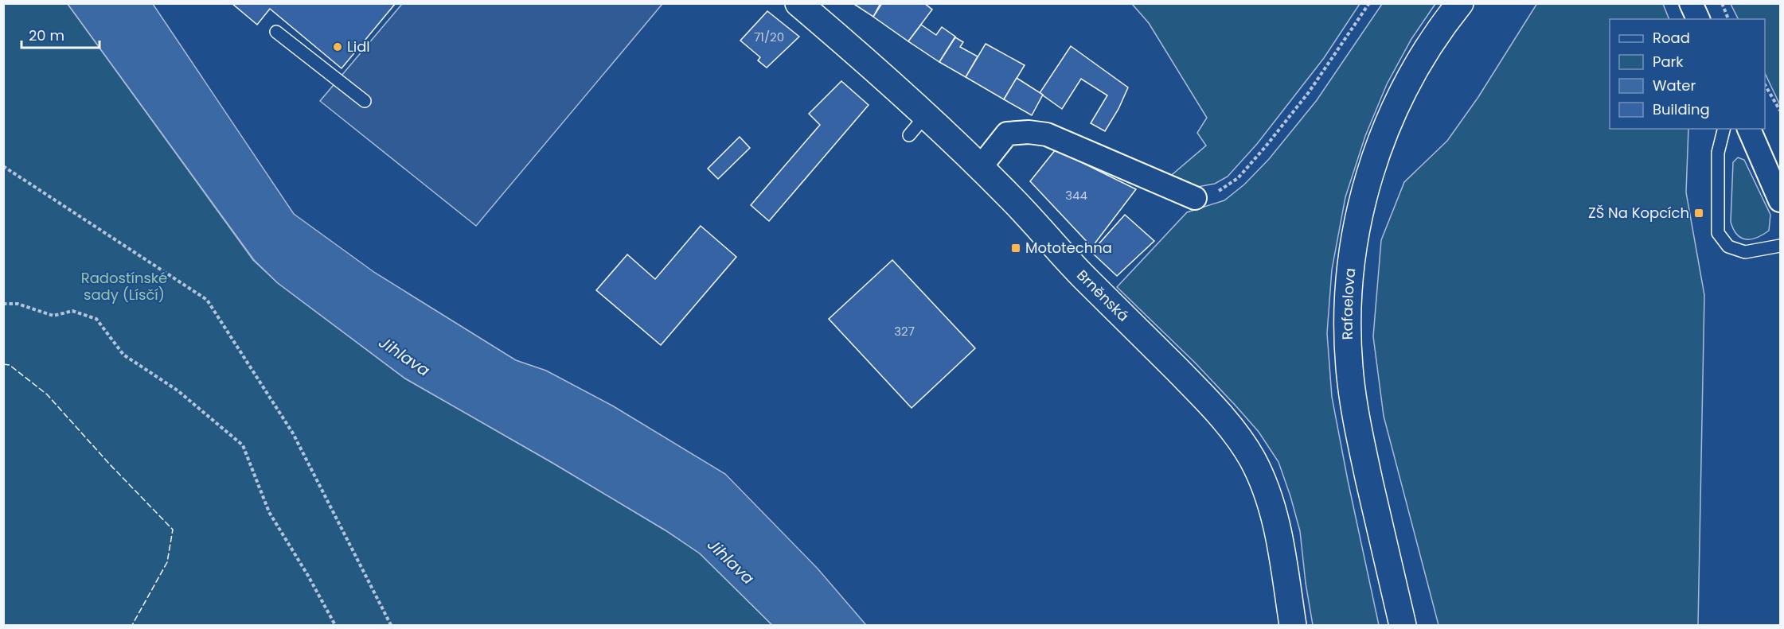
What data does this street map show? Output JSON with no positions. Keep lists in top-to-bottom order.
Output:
{
  "streets": {
    "street": ["Brněnská", "Rafaelova"]
  },
  "water": ["Jihlava"],
  "parks": ["Radostínské sady (Lísčí)"],
  "places": {
    "other": ["Lidl"],
    "transit": ["ZŠ Na Kopcích", "Mototechna"]
  },
  "house_numbers": ["71/20", "344", "327"],
  "legend": [
    "Road",
    "Park",
    "Water",
    "Building"
  ],
  "scale_bar": "20 m"
}
